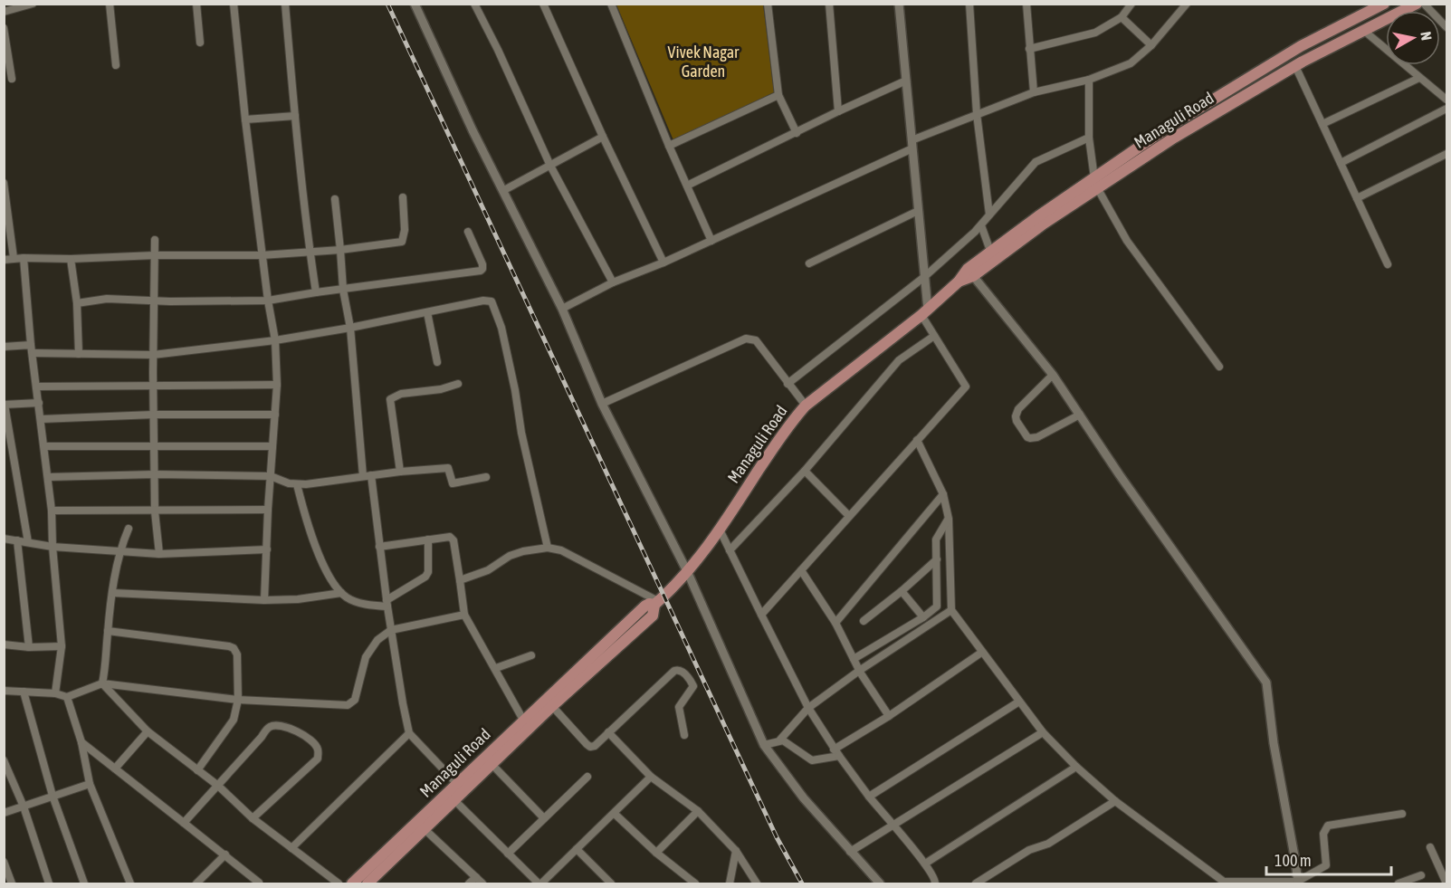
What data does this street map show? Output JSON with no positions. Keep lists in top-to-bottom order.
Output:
{
  "streets": {
    "main road": ["Managuli Road"]
  },
  "parks": ["Vivek Nagar Garden"],
  "scale_bar": "100 m",
  "north": "right"
}
